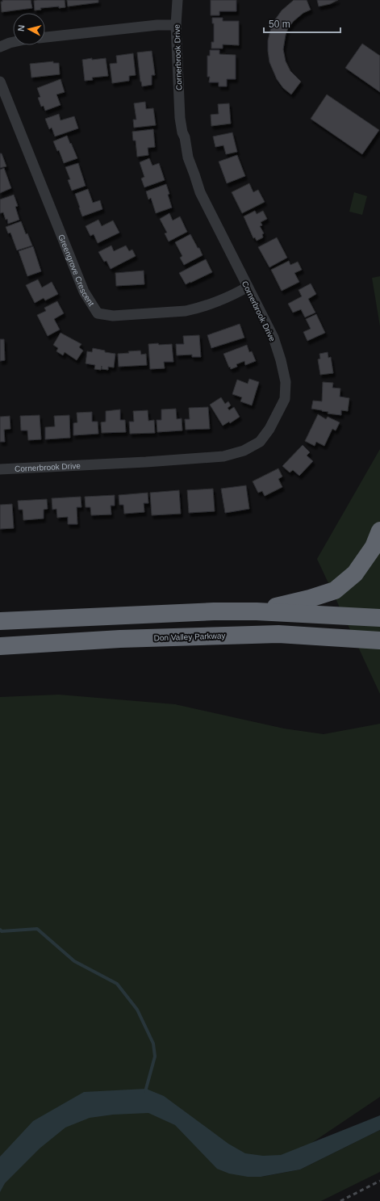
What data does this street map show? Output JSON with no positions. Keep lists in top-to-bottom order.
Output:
{
  "streets": {
    "highway": ["Don Valley Parkway"],
    "street": ["Cornerbrook Drive", "Greengrove Crescent"]
  },
  "crossings": [
    ["Cornerbrook Drive", "Greengrove Crescent"]
  ],
  "scale_bar": "50 m",
  "north": "left"
}
